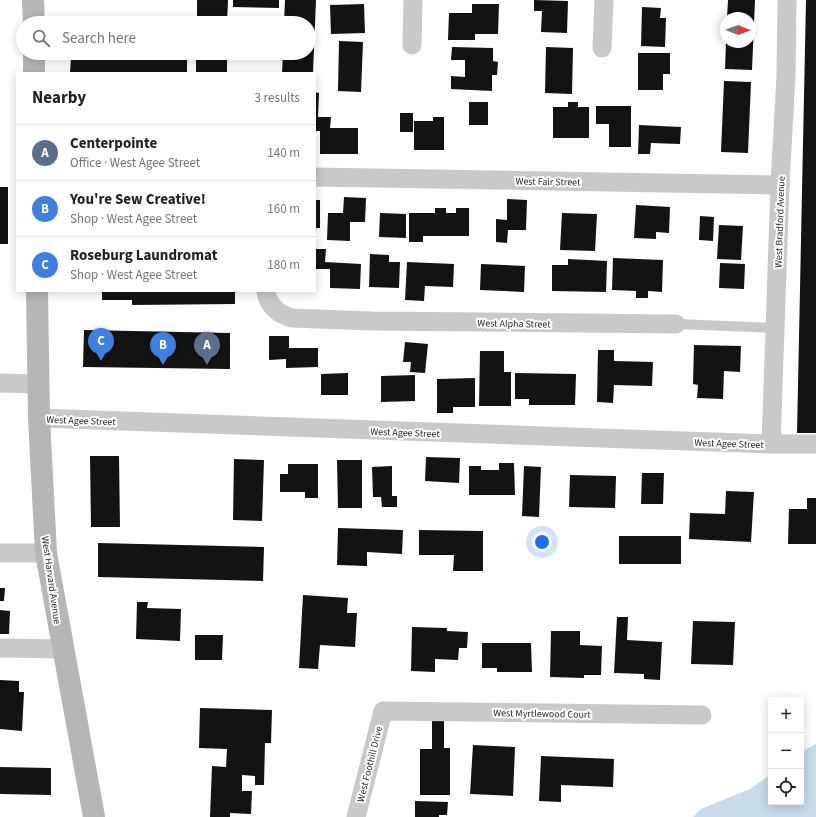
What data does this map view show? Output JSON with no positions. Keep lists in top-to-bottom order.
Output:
{
  "streets": {
    "main road": ["West Harvard Avenue"],
    "street": [
      "West Fair Street",
      "West Bradford Avenue",
      "West Alpha Street",
      "West Agee Street",
      "West Myrtlewood Court",
      "West Foothill Drive"
    ]
  },
  "crossings": [
    ["West Fair Street", "West Bradford Avenue"],
    ["West Bradford Avenue", "West Alpha Street"],
    ["West Bradford Avenue", "West Agee Street"],
    ["West Agee Street", "West Harvard Avenue"],
    ["West Myrtlewood Court", "West Foothill Drive"]
  ],
  "north": "right",
  "page": {
    "search": "Search here",
    "heading": ["Nearby", "3 results"],
    "list": [
      {
        "mark": "A",
        "name": "Centerpointe",
        "note": "Office · West Agee Street",
        "value": "140 m"
      },
      {
        "mark": "B",
        "name": "You're Sew Creative!",
        "note": "Shop · West Agee Street",
        "value": "160 m"
      },
      {
        "mark": "C",
        "name": "Roseburg Laundromat",
        "note": "Shop · West Agee Street",
        "value": "180 m"
      }
    ],
    "pins": ["C", "A", "B"],
    "map_buttons": ["+", "−"]
  }
}
